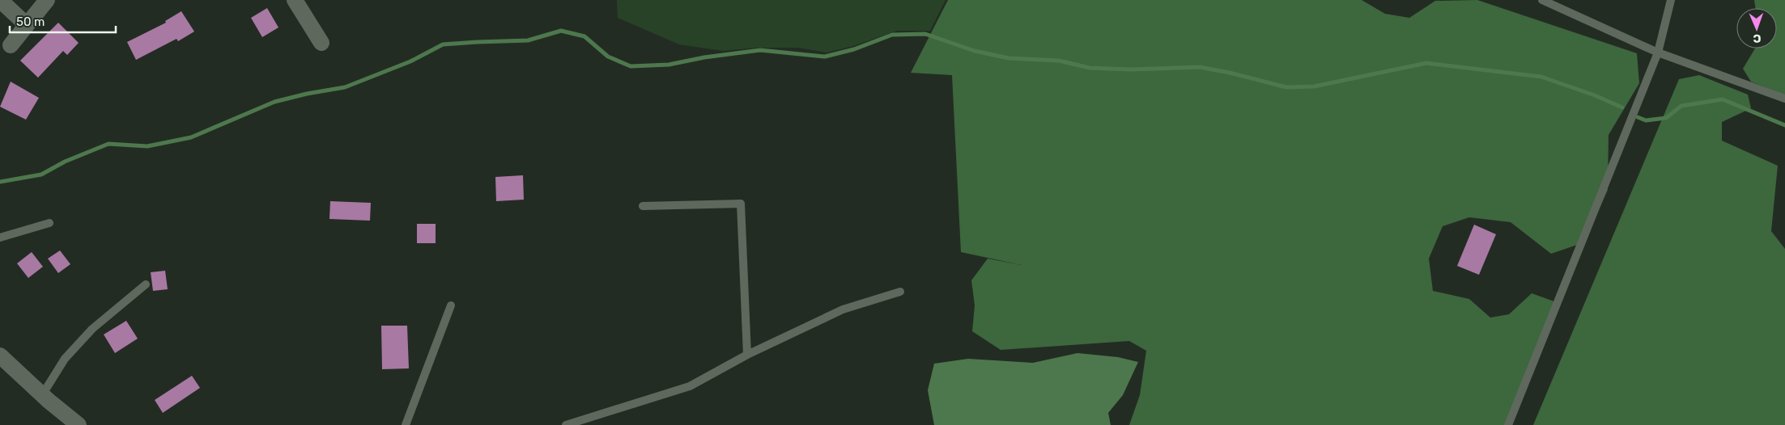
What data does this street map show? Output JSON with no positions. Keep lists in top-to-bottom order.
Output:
{
  "scale_bar": "50 m",
  "north": "bottom"
}
